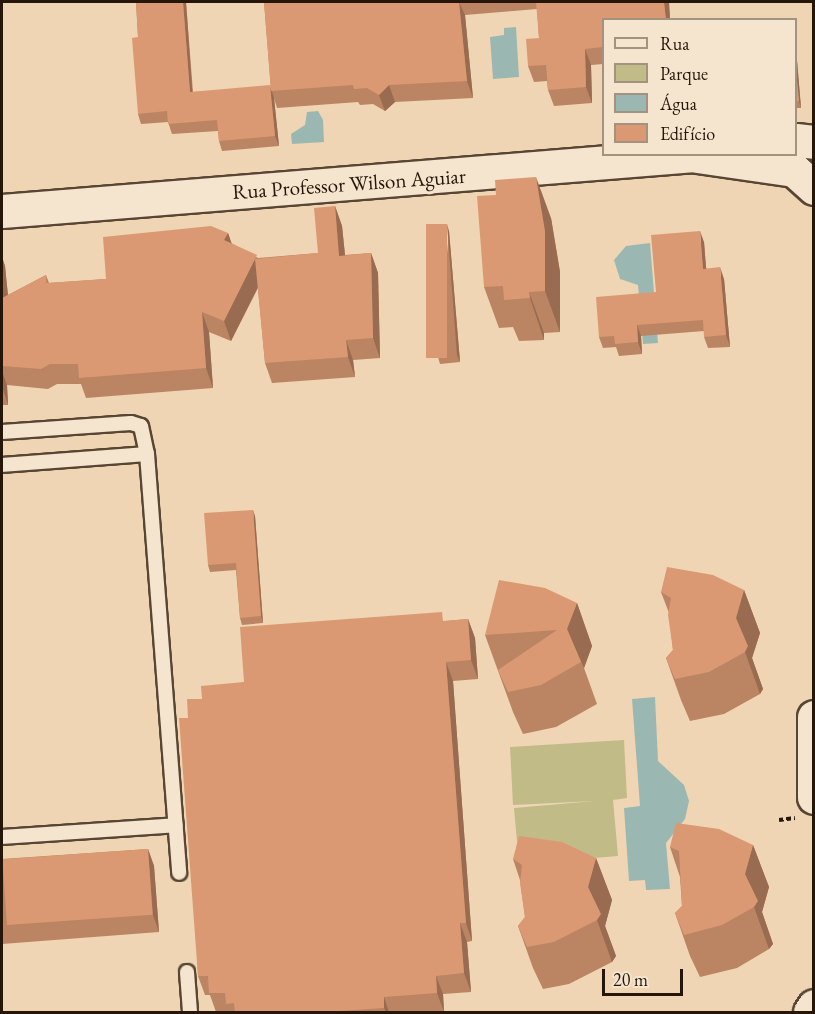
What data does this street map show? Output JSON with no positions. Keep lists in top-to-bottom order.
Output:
{
  "streets": {
    "street": ["Rua Professor Wilson Aguiar"]
  },
  "legend": [
    "Rua",
    "Parque",
    "Água",
    "Edifício"
  ],
  "scale_bar": "20 m"
}
